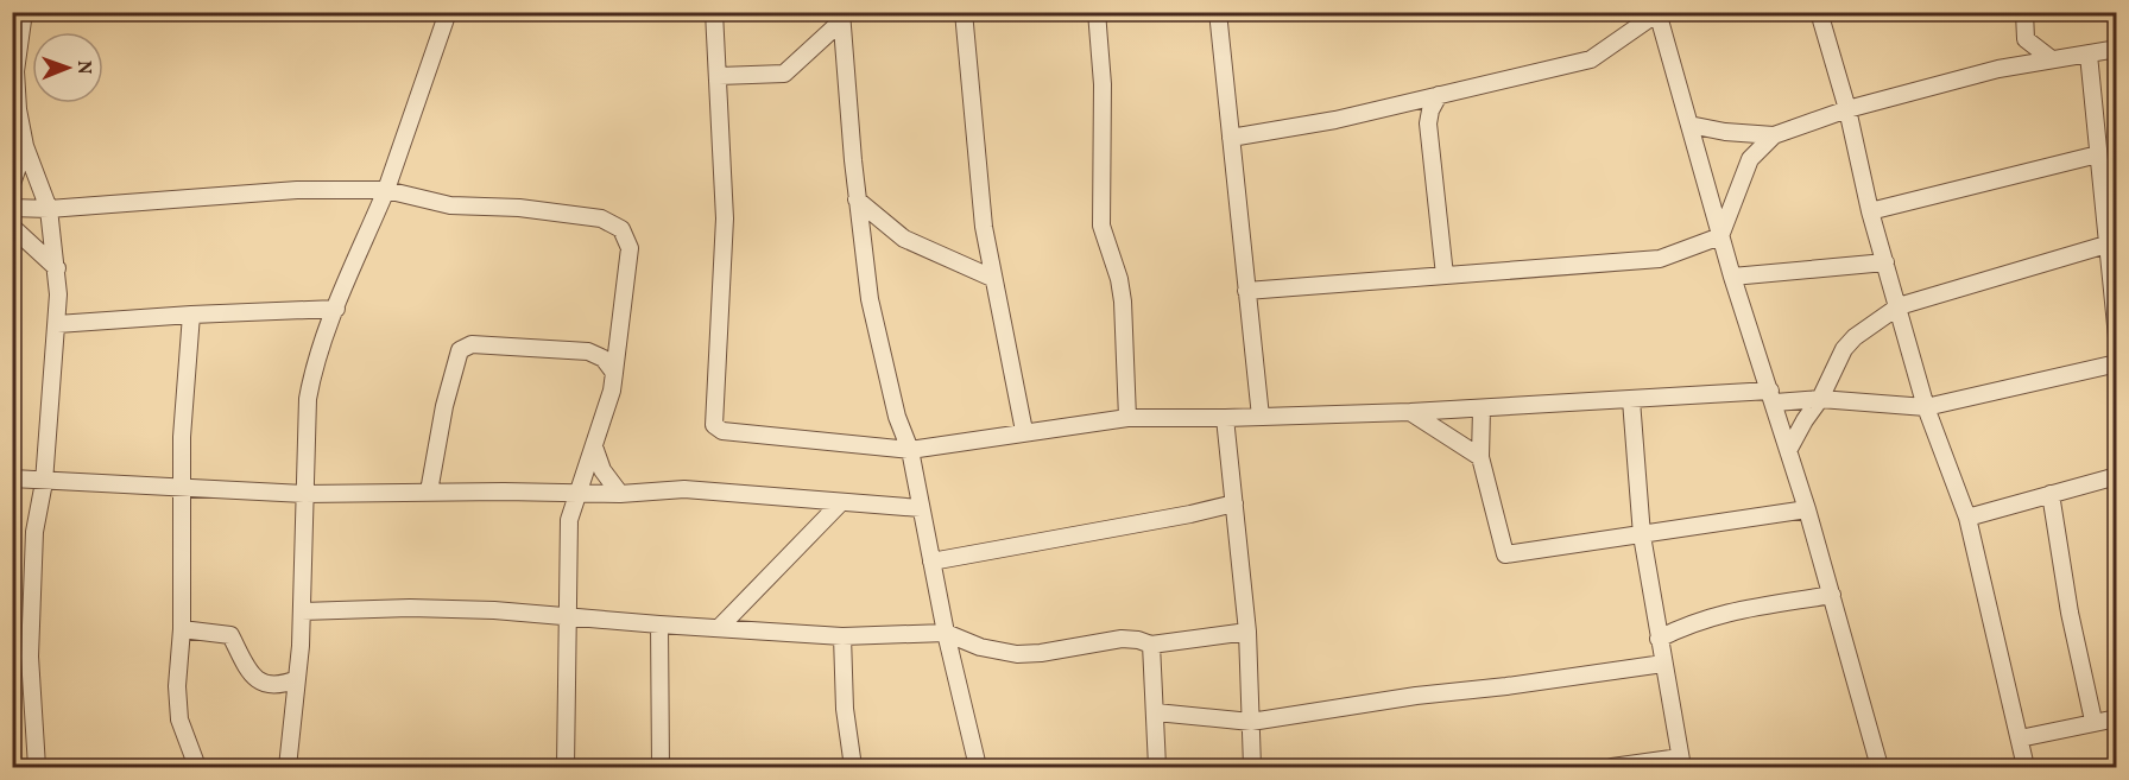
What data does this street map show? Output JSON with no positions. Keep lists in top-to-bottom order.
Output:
{
  "north": "right"
}
